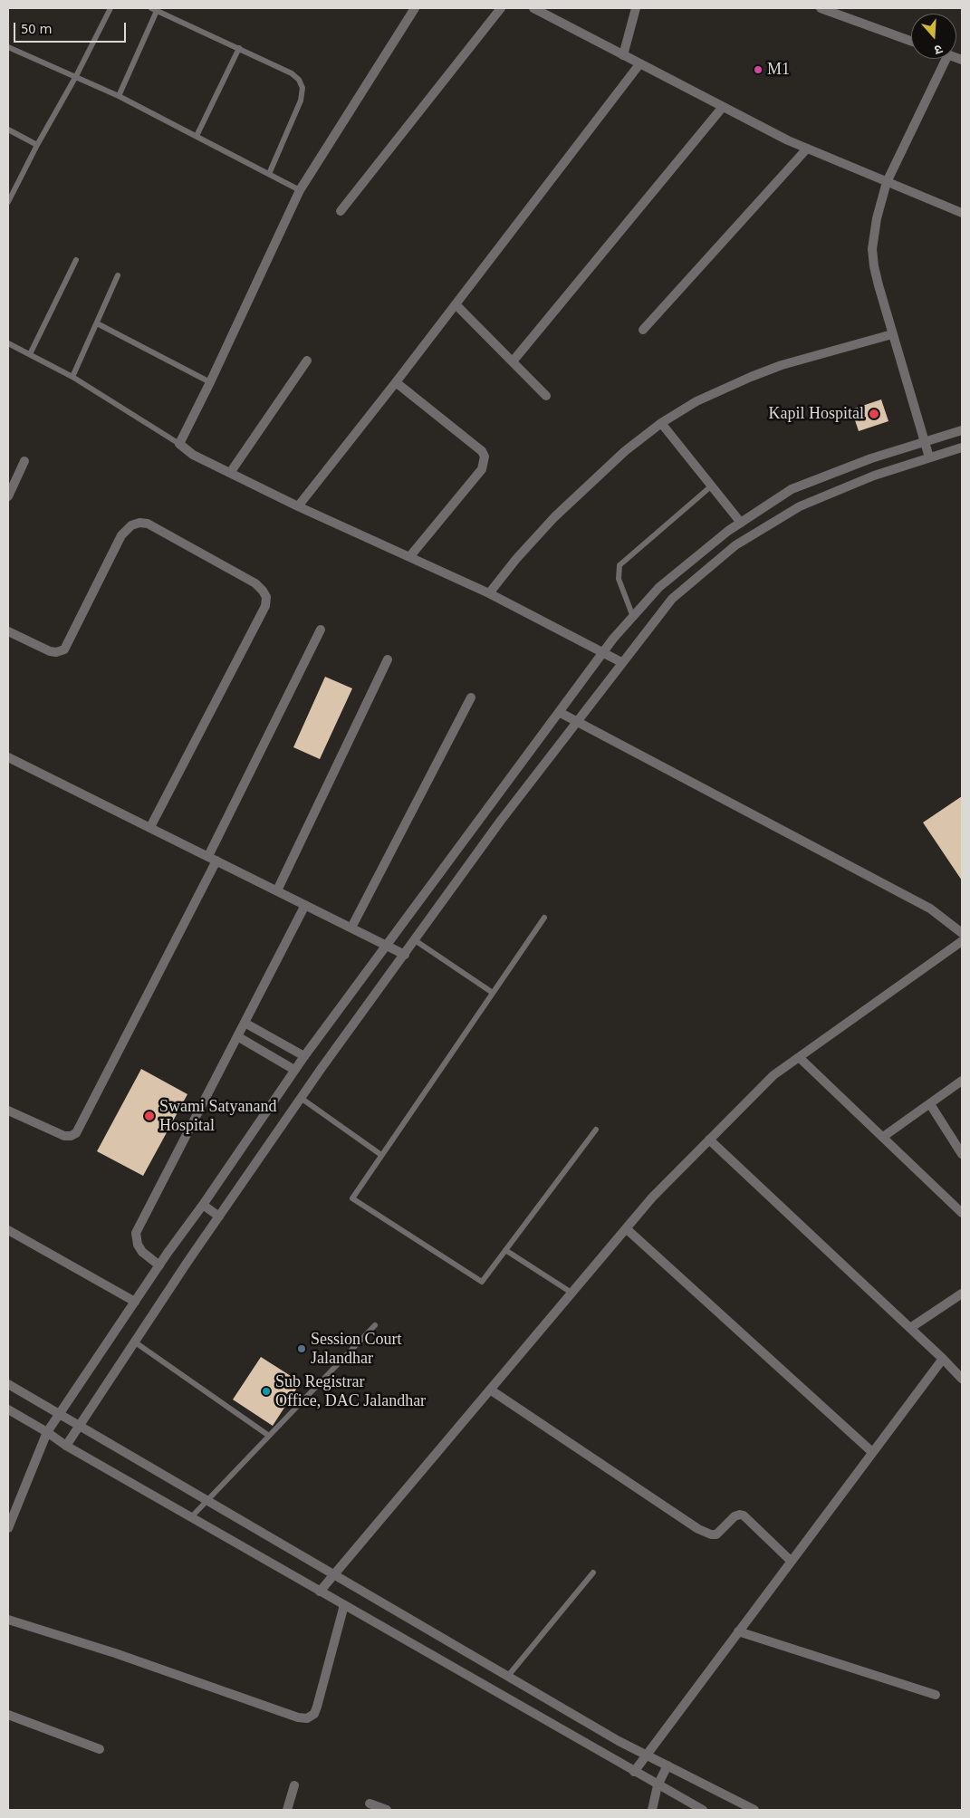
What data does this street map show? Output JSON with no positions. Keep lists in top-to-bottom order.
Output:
{
  "places": [
    "M1",
    "Kapil Hospital",
    "Swami Satyanand Hospital",
    "Session Court Jalandhar",
    "Sub Registrar Office, DAC Jalandhar"
  ],
  "scale_bar": "50 m",
  "north": "bottom"
}
